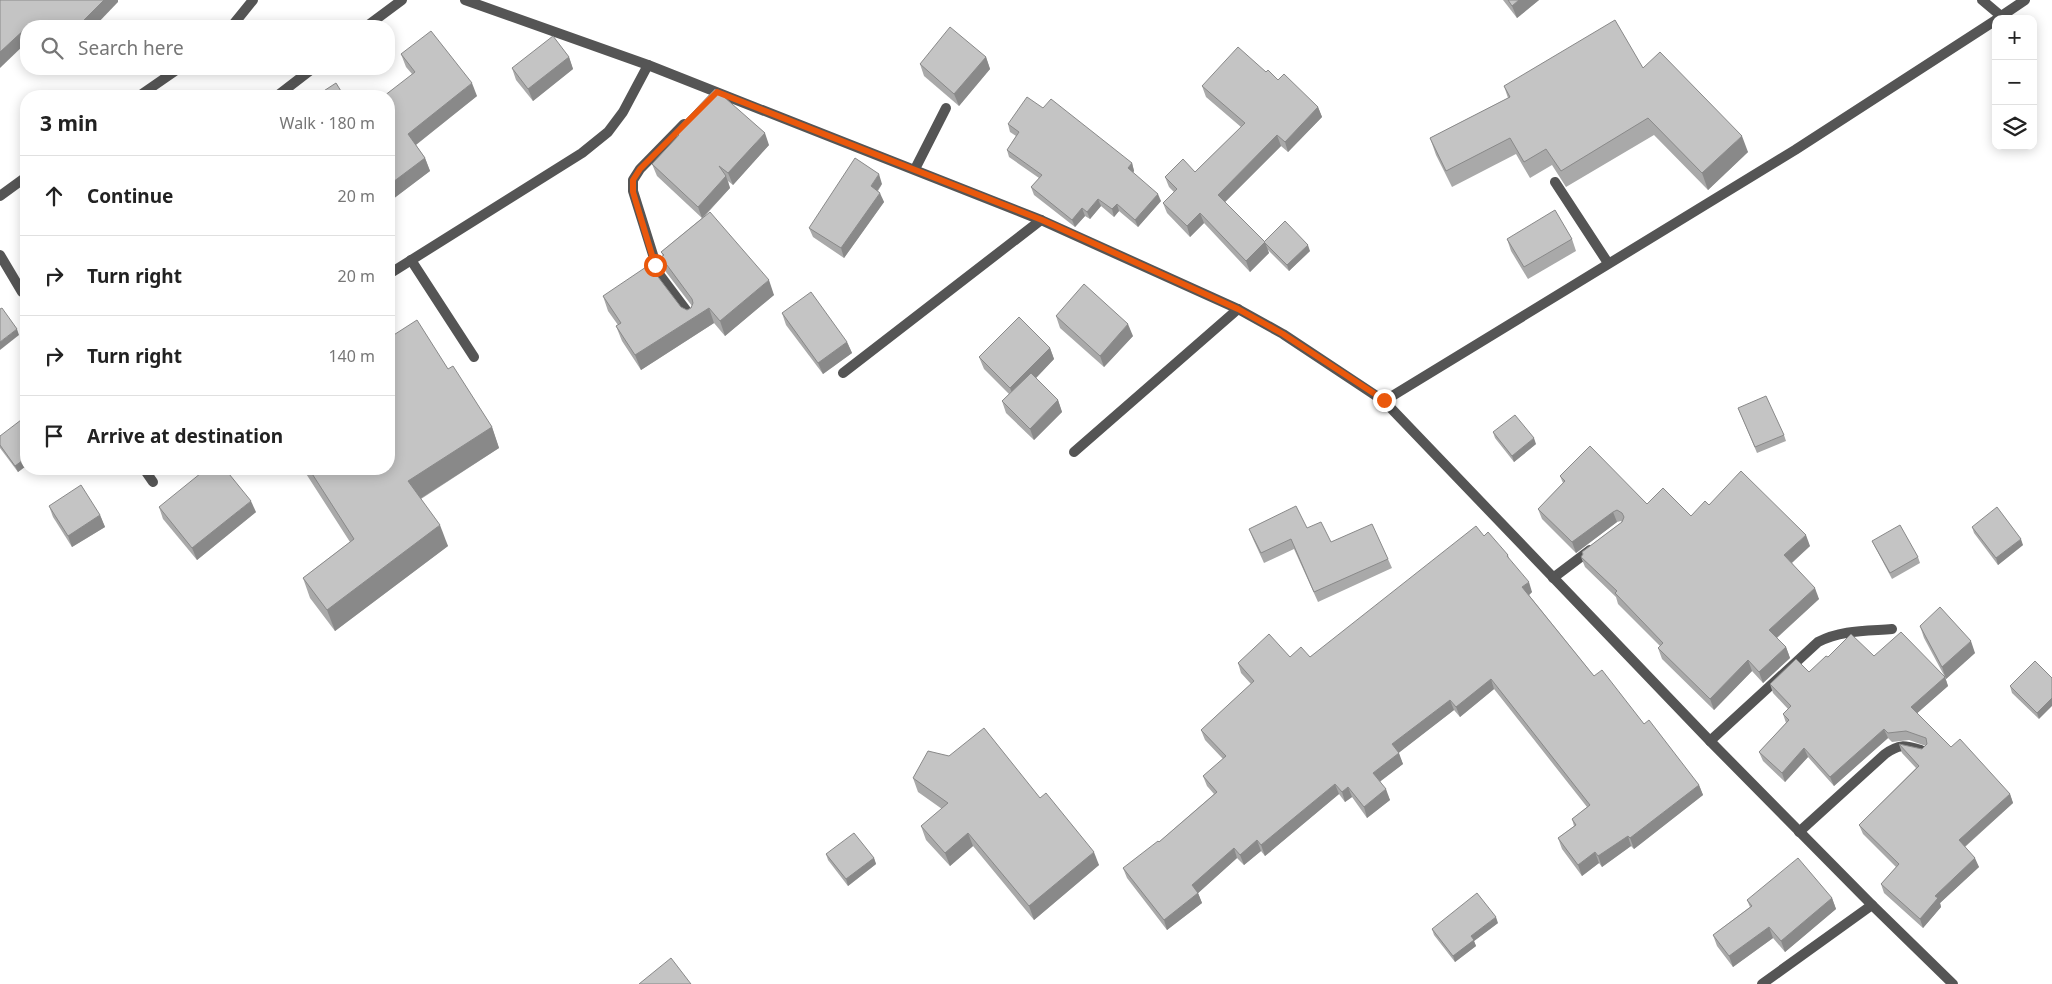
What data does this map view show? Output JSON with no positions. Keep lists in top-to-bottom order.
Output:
{
  "page": {
    "map_buttons": ["+", "−"],
    "search": "Search here",
    "heading": ["3 min", "Walk · 180 m"],
    "list": [
      ["Continue", "20 m"],
      ["Turn right", "20 m"],
      ["Turn right", "140 m"],
      "Arrive at destination"
    ]
  }
}
